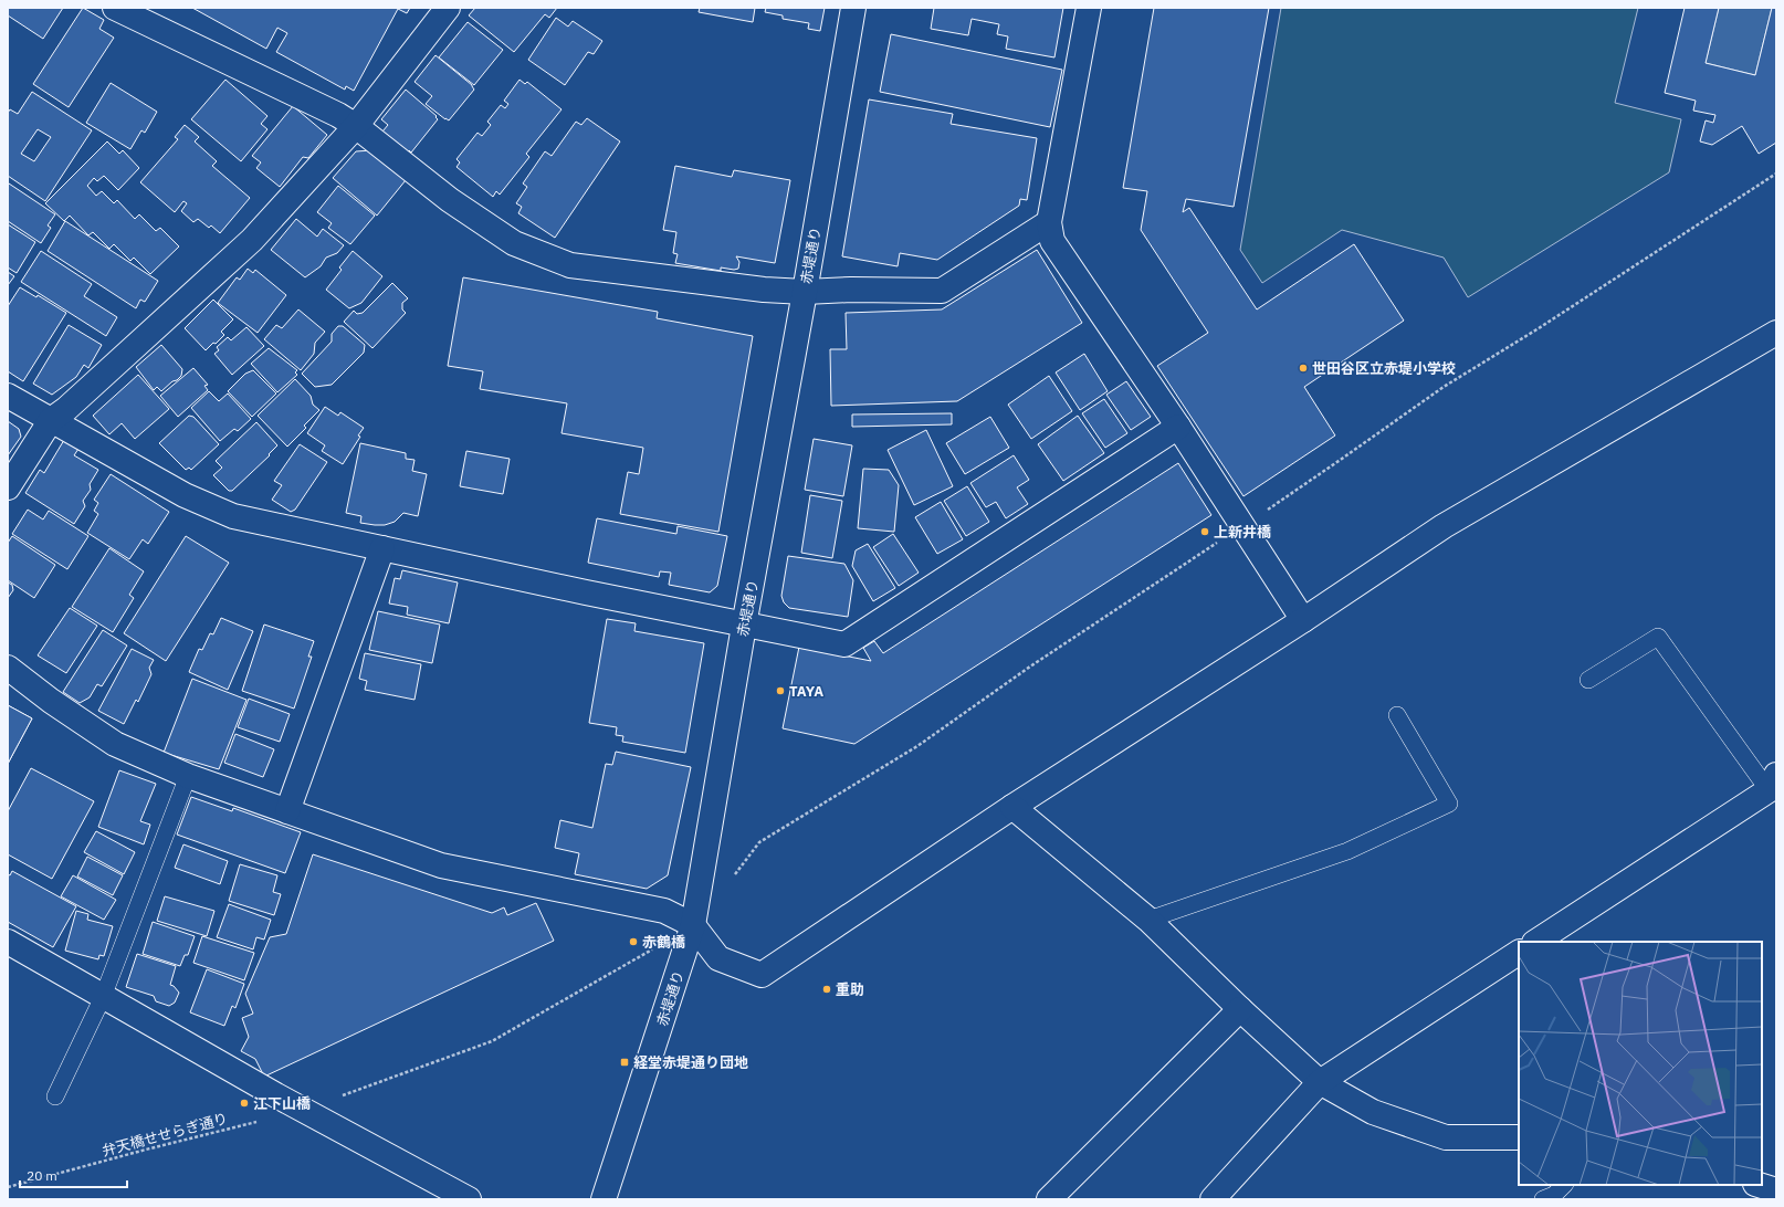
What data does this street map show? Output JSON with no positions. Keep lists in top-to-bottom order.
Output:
{
  "streets": {
    "street": ["赤堤通り"],
    "path": ["弁天橋せせらぎ通り"]
  },
  "crossings": [
    ["赤堤通り", "弁天橋せせらぎ通り"]
  ],
  "places": {
    "other": [
      "世田谷区立赤堤小学校",
      "上新井橋",
      "TAYA",
      "赤鶴橋",
      "重助",
      "江下山橋"
    ],
    "transit": ["経堂赤堤通り団地"]
  },
  "scale_bar": "20 m"
}
